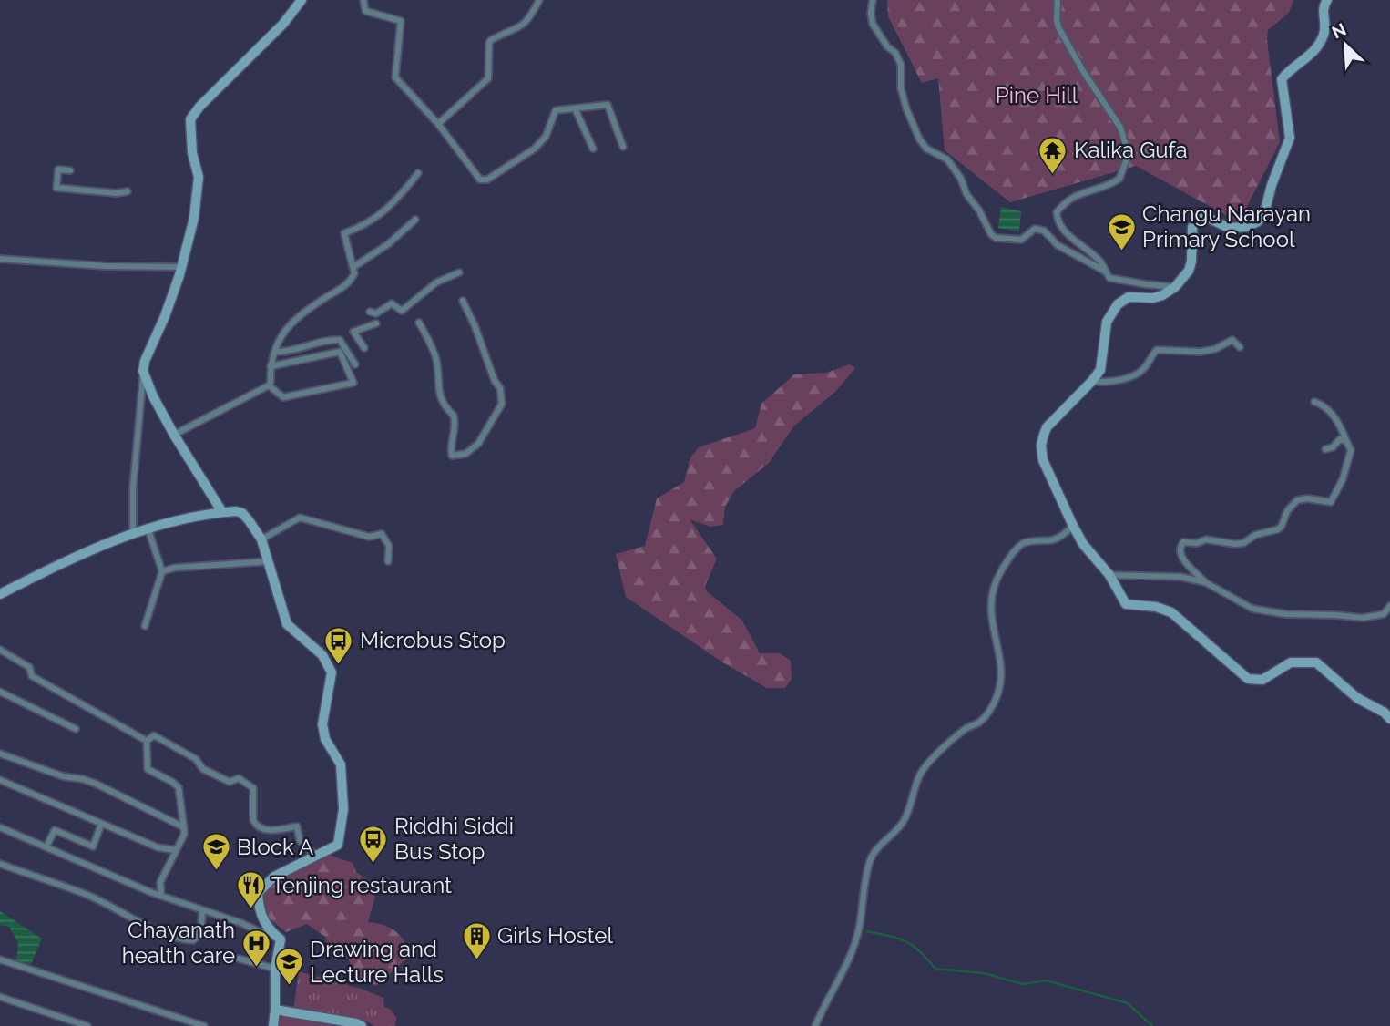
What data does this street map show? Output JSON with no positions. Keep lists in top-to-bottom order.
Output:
{
  "parks": ["Pine Hill"],
  "places": {
    "temple": ["Kalika Gufa"],
    "school or university": ["Changu Narayan Primary School", "Block A", "Drawing and Lecture Halls"],
    "bus stop": ["Microbus Stop", "Riddhi Siddi Bus Stop"],
    "restaurant": ["Tenjing restaurant"],
    "building": ["Girls Hostel"],
    "hospital": ["Chayanath health care"]
  },
  "north": "top left"
}
